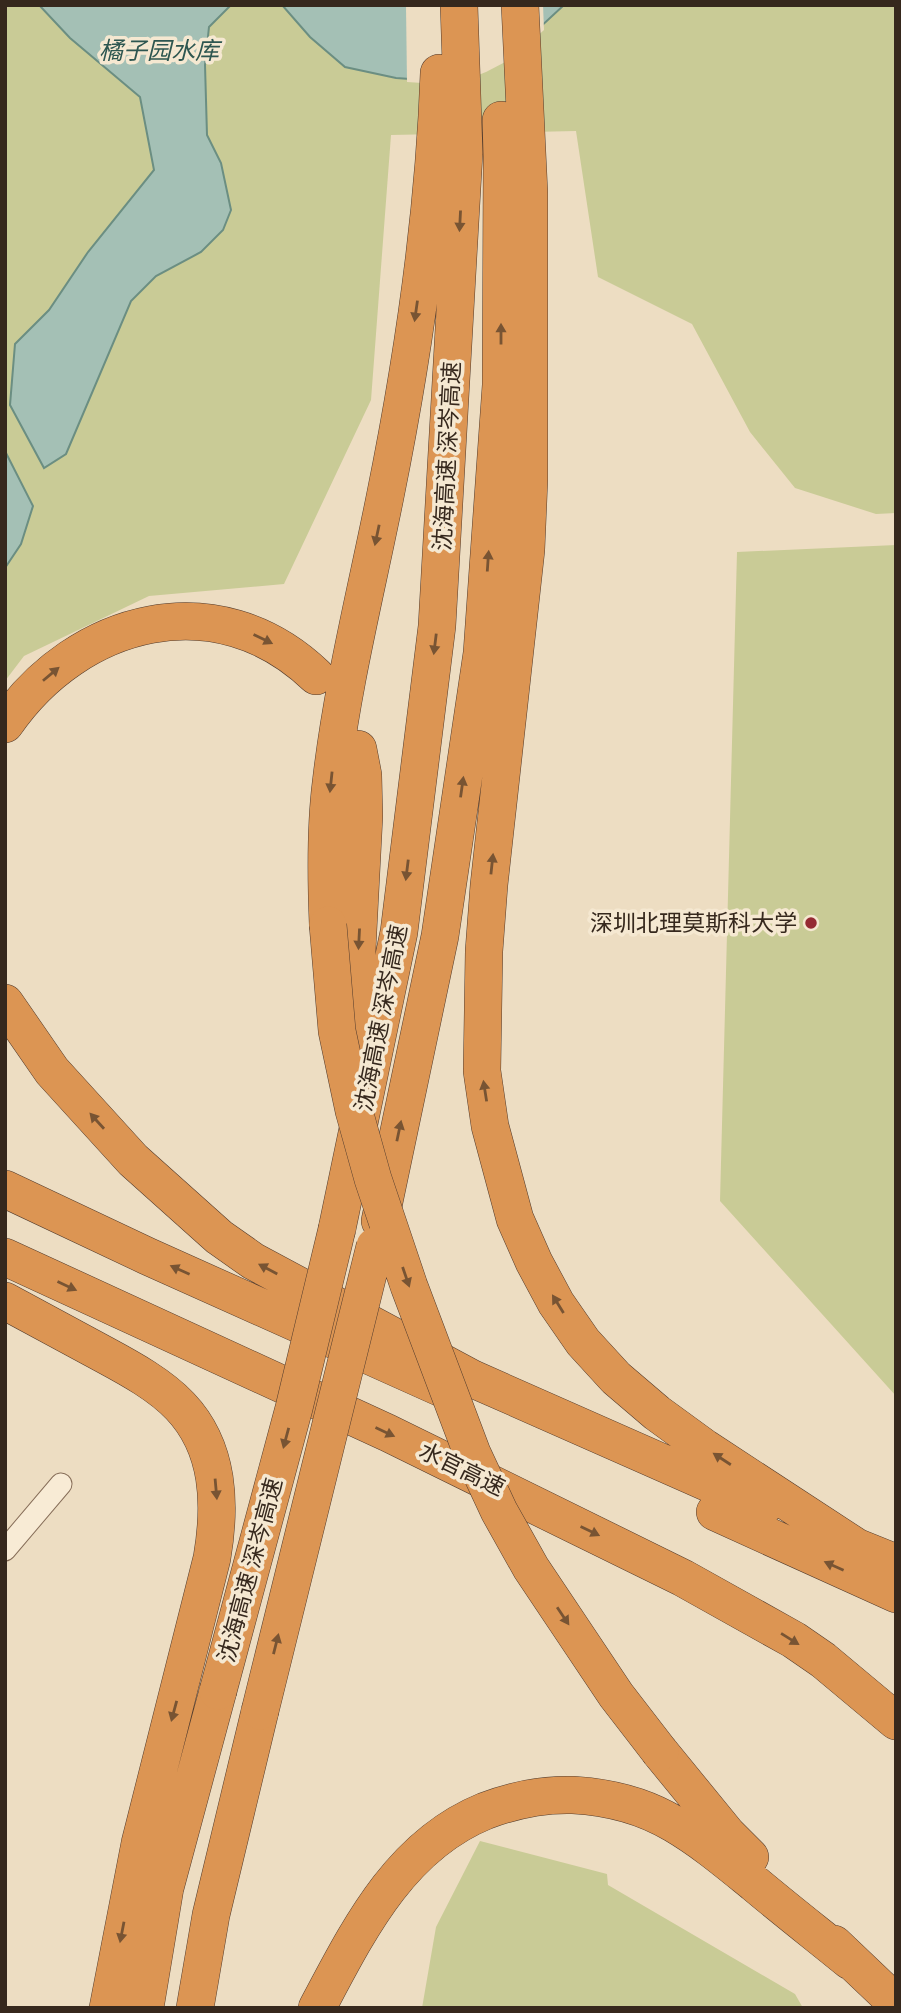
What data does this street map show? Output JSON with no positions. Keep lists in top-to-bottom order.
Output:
{
  "streets": {
    "highway": ["沈海高速 深岑高速", "水官高速"]
  },
  "water": ["橘子园水库"],
  "places": ["深圳北理莫斯科大学"]
}
